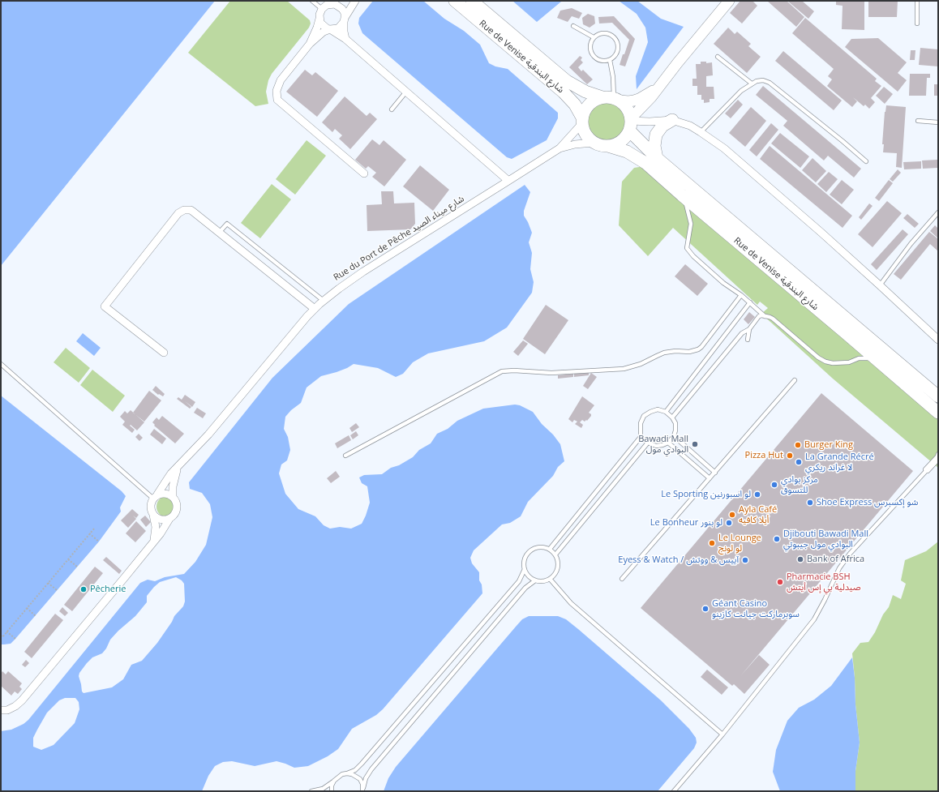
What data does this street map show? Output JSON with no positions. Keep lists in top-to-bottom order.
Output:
{
  "streets": {
    "main road": ["Rue de Venise شارع البندقية"],
    "street": ["Rue du Port de Pêche شارع ميناء الصيد"]
  },
  "crossings": [
    ["Rue de Venise شارع البندقية", "Rue du Port de Pêche شارع ميناء الصيد"]
  ],
  "places": [
    "Bawadi Mall البوادي مول",
    "Burger King",
    "Pizza Hut",
    "La Grande Récré لا غراند ريكري",
    "مركز بوادي للتسوق",
    "Le Sporting لو اسبورنين",
    "Shoe Express شو إكسبرس",
    "Ayla Café أيلا كافيه",
    "Le Bonheur لو بنور",
    "Djibouti Bawadi Mall البوادي مول جيبوتي",
    "Le Lounge لو لونج",
    "Bank of Africa",
    "Eyess & Watch / آييس & ووتش",
    "Pharmacie BSH صيدلية بي إس أيتش",
    "Pêcherie",
    "Géant Casino سوبرماركت جيانت كازينو"
  ]
}
